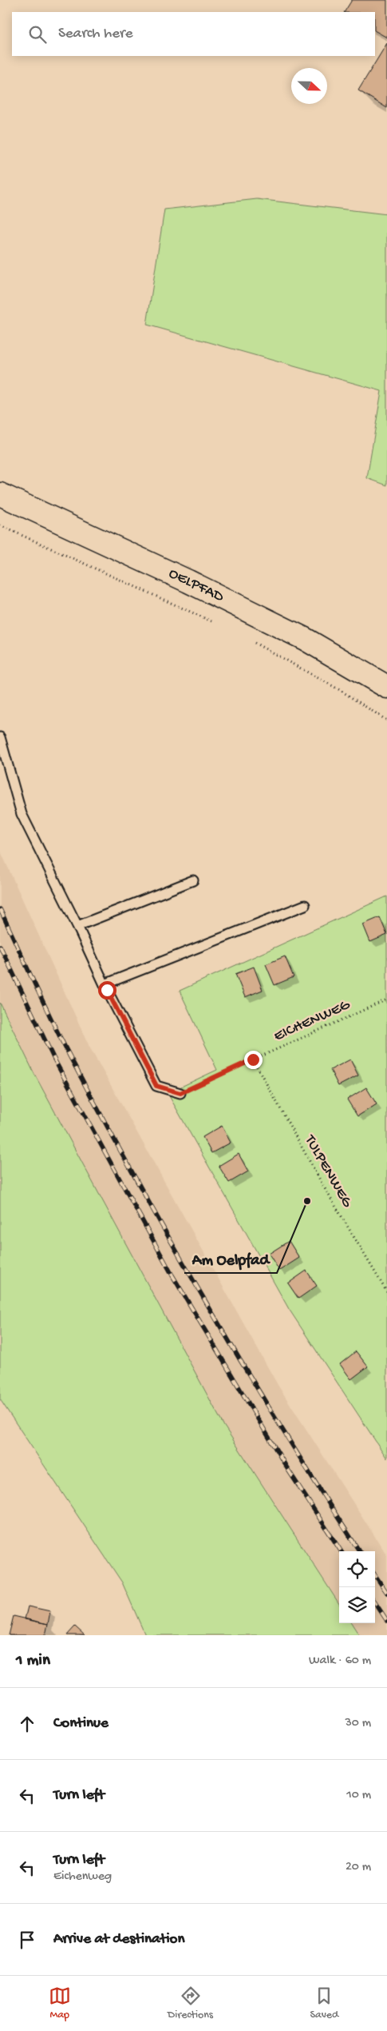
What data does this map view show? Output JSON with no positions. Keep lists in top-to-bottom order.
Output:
{
  "streets": {
    "street": ["OELPFAD"],
    "path": ["EICHENWEG", "TULPENWEG"]
  },
  "crossings": [
    ["EICHENWEG", "TULPENWEG"]
  ],
  "places": ["Am Oelpfad"],
  "north": "right",
  "page": {
    "search": "Search here",
    "heading": ["1 min", "Walk · 60 m"],
    "list": [
      ["Continue", "30 m"],
      ["Turn left", "10 m"],
      ["Turn left", "Eichenweg", "20 m"],
      "Arrive at destination"
    ],
    "nav": ["Map", "Directions", "Saved"]
  }
}
